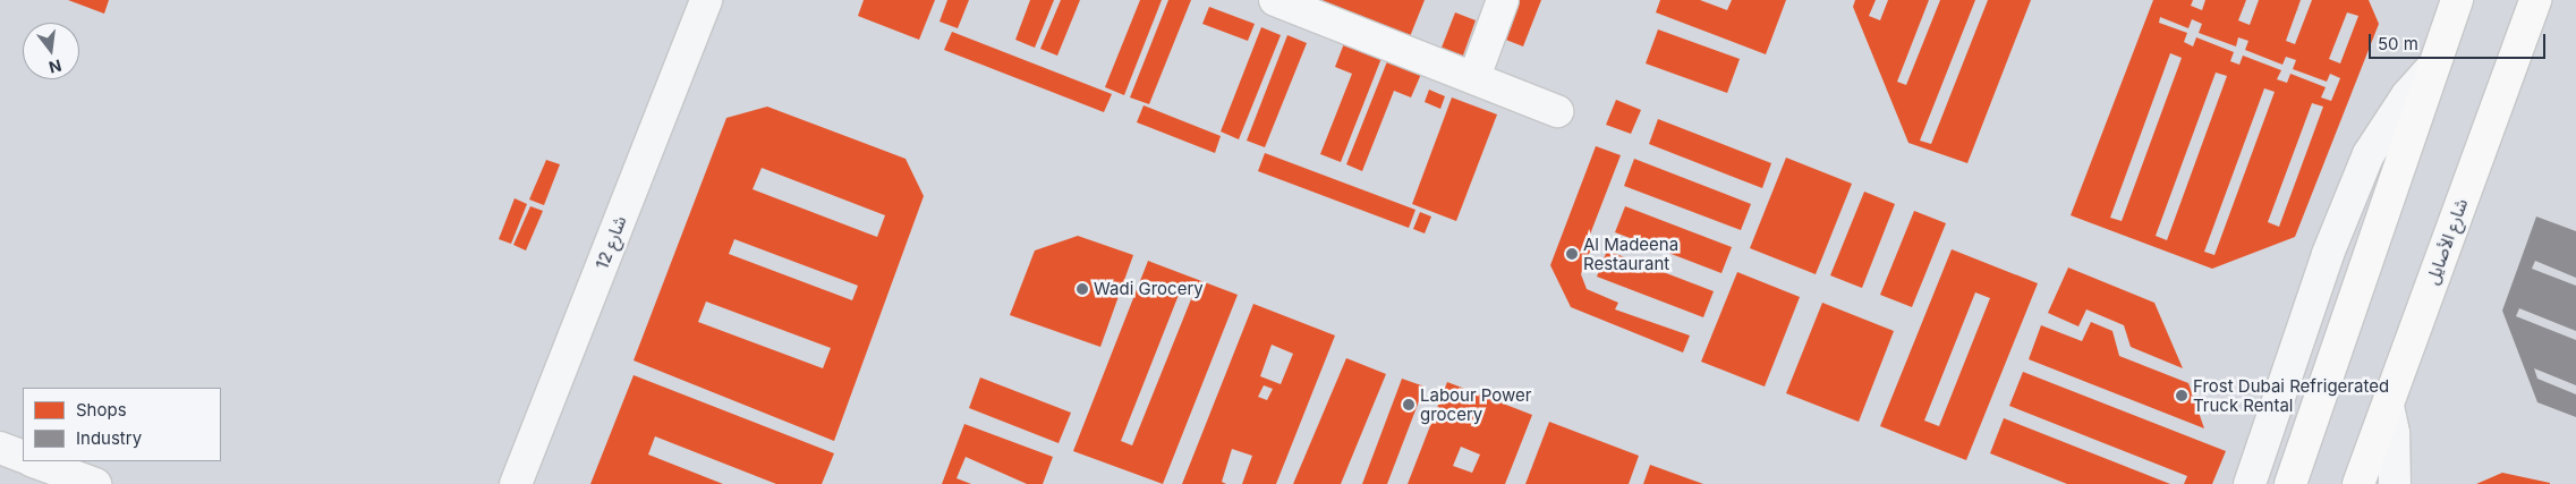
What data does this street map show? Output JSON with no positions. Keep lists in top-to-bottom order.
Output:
{
  "streets": {
    "main road": ["شارع الأصايل"],
    "street": ["شارع 12"]
  },
  "places": [
    "Al Madeena Restaurant",
    "Wadi Grocery",
    "Frost Dubai Refrigerated Truck Rental",
    "Labour Power grocery"
  ],
  "legend": ["Shops", "Industry"],
  "scale_bar": "50 m",
  "north": "bottom"
}
